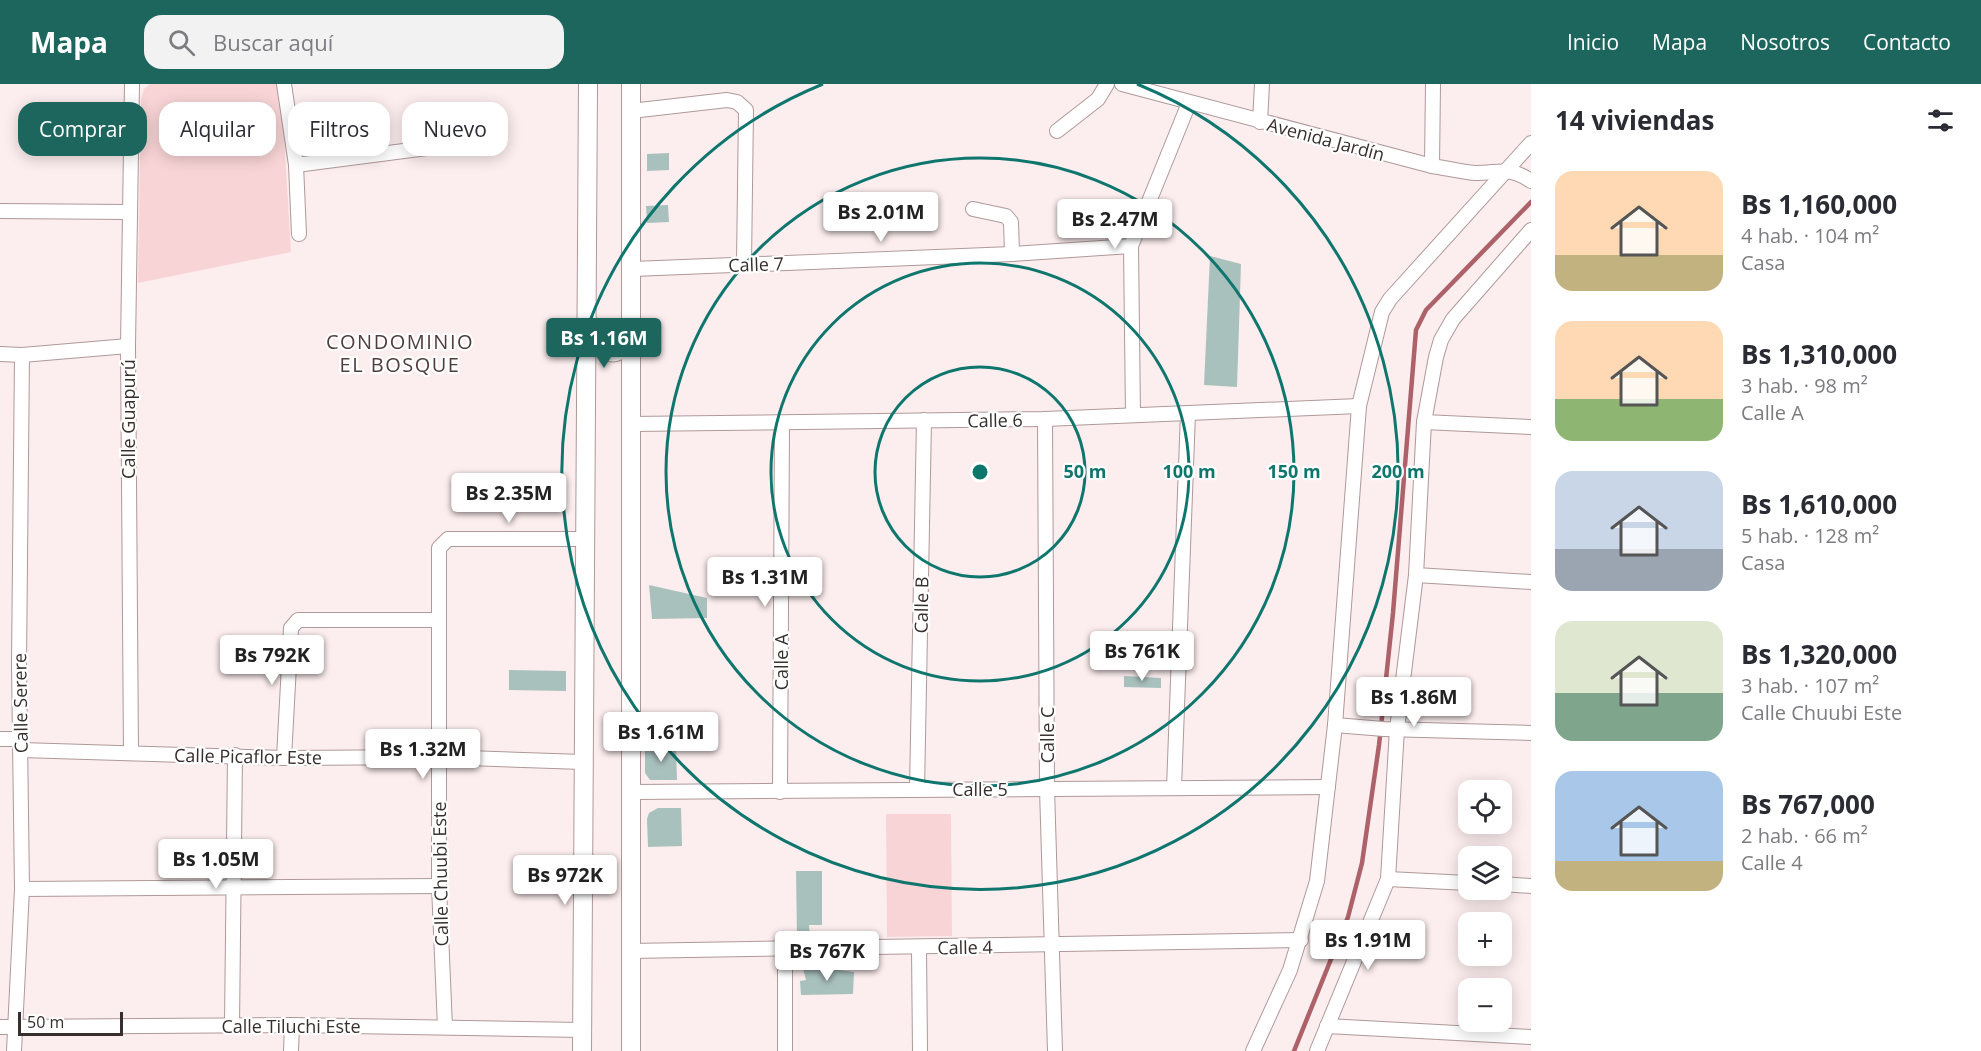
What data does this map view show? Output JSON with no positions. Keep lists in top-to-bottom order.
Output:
{
  "streets": {
    "street": [
      "Avenida Jardín",
      "Calle 7",
      "Calle Guapurú",
      "Calle 6",
      "Calle B",
      "Calle A",
      "Calle Serere",
      "Calle C",
      "Calle Picaflor Este",
      "Calle 5",
      "Calle Chuubi Este",
      "Calle 4",
      "Calle Tiluchi Este"
    ]
  },
  "crossings": [
    ["Calle Guapurú", "Calle Picaflor Este"],
    ["Calle 6", "Calle B"],
    ["Calle 6", "Calle A"],
    ["Calle 6", "Calle C"],
    ["Calle B", "Calle 5"],
    ["Calle A", "Calle 5"],
    ["Calle Serere", "Calle Picaflor Este"],
    ["Calle Serere", "Calle Tiluchi Este"],
    ["Calle C", "Calle 5"],
    ["Calle C", "Calle 4"],
    ["Calle Picaflor Este", "Calle Chuubi Este"],
    ["Calle Chuubi Este", "Calle Tiluchi Este"]
  ],
  "districts": ["CONDOMINIO EL BOSQUE"],
  "scale_bar": "50 m",
  "page": {
    "header": "Mapa",
    "search": "Buscar aquí",
    "nav": [
      "Inicio",
      "Mapa",
      "Nosotros",
      "Contacto"
    ],
    "heading": "14 viviendas",
    "chip": [
      "Comprar",
      "Alquilar",
      "Filtros",
      "Nuevo"
    ],
    "list": [
      {
        "name": "Bs 1,160,000",
        "note": "4 hab. · 104 m² · Casa"
      },
      {
        "name": "Bs 1,310,000",
        "note": "3 hab. · 98 m² · Calle A"
      },
      {
        "name": "Bs 1,610,000",
        "note": "5 hab. · 128 m² · Casa"
      },
      {
        "name": "Bs 1,320,000",
        "note": "3 hab. · 107 m² · Calle Chuubi Este"
      },
      {
        "name": "Bs 767,000",
        "note": "2 hab. · 66 m² · Calle 4"
      }
    ],
    "price": [
      "Bs 2.01M",
      "Bs 2.47M",
      "Bs 1.16M",
      "Bs 2.35M",
      "Bs 1.31M",
      "Bs 761K",
      "Bs 792K",
      "Bs 1.86M",
      "Bs 1.61M",
      "Bs 1.32M",
      "Bs 1.05M",
      "Bs 972K",
      "Bs 1.91M",
      "Bs 767K"
    ],
    "map_buttons": ["+", "−"],
    "scale": "50 m"
  },
  "rings": [
    "50 m",
    "100 m",
    "150 m",
    "200 m"
  ]
}
